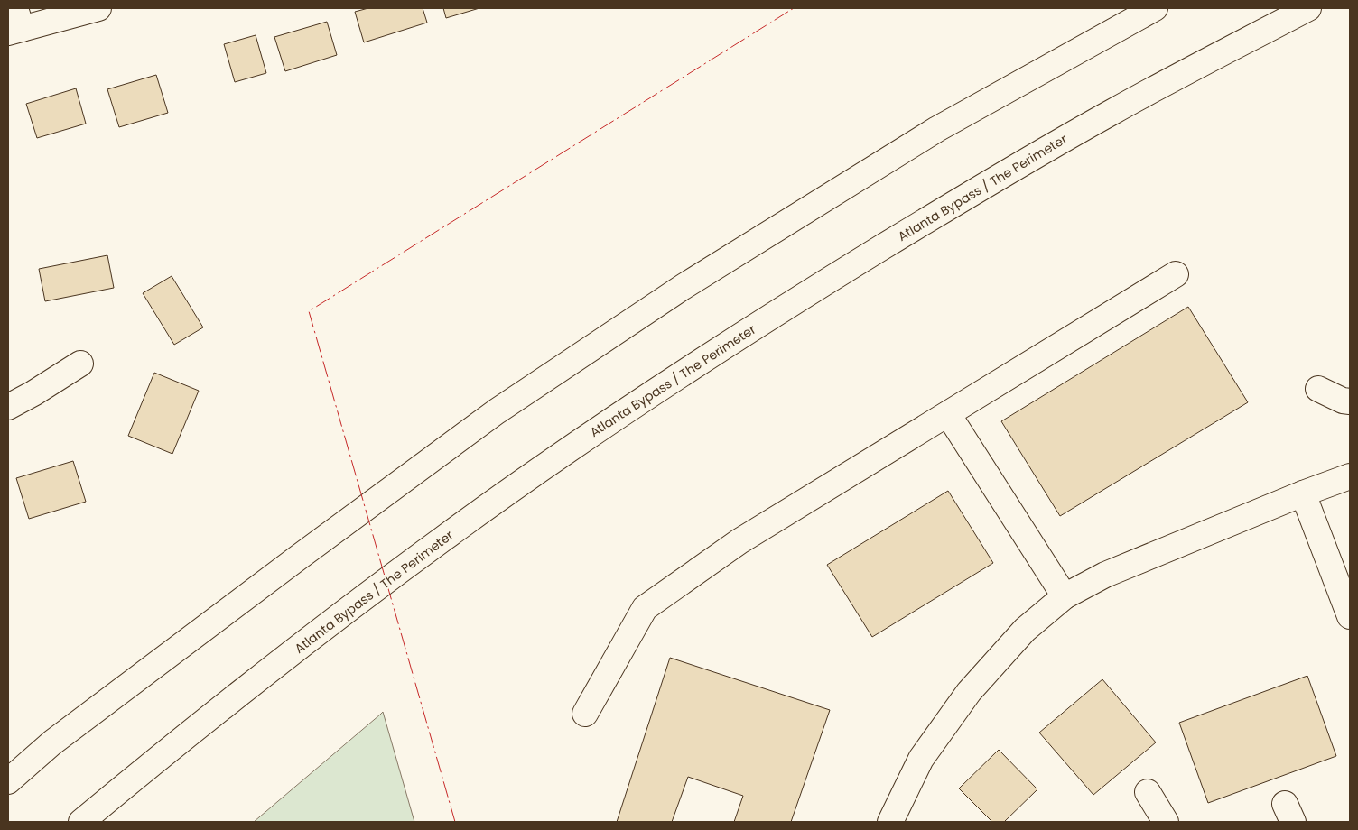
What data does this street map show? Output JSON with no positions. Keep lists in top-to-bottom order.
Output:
{
  "streets": {
    "main road": ["Atlanta Bypass / The Perimeter"]
  }
}
